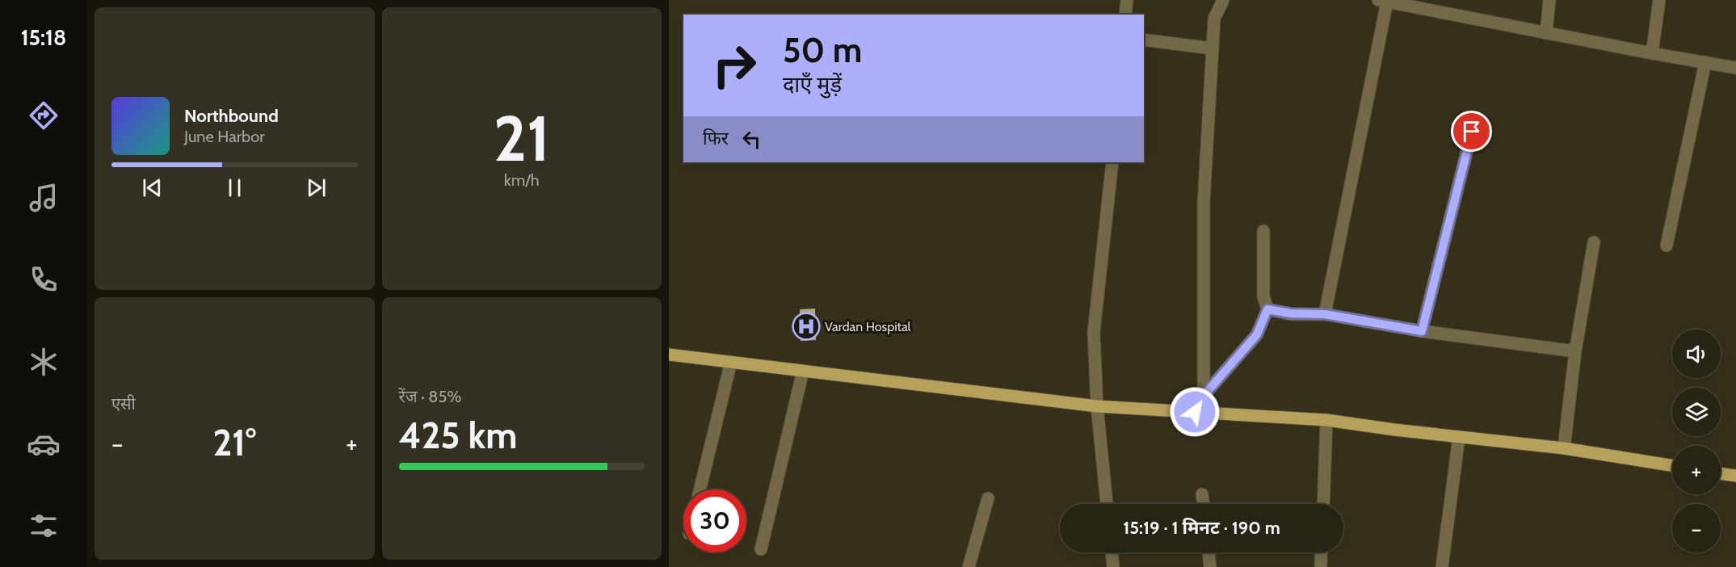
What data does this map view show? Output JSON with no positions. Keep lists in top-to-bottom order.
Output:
{
  "places": {
    "hospital": ["Vardan Hospital"]
  },
  "page": {
    "tabs": "15:18",
    "tile": [
      ["21", "km/h"],
      "एसी",
      ["रेंज · 85%", "425 km"]
    ],
    "turn": ["50 m", "दाएँ मुड़ें"],
    "song": ["Northbound", "June Harbor"],
    "then": "फिर",
    "map_buttons": ["+", "−"],
    "heat": ["−", "21°", "+"],
    "limit": "30",
    "trip": "15:19 · 1 मिनट · 190 m"
  }
}
